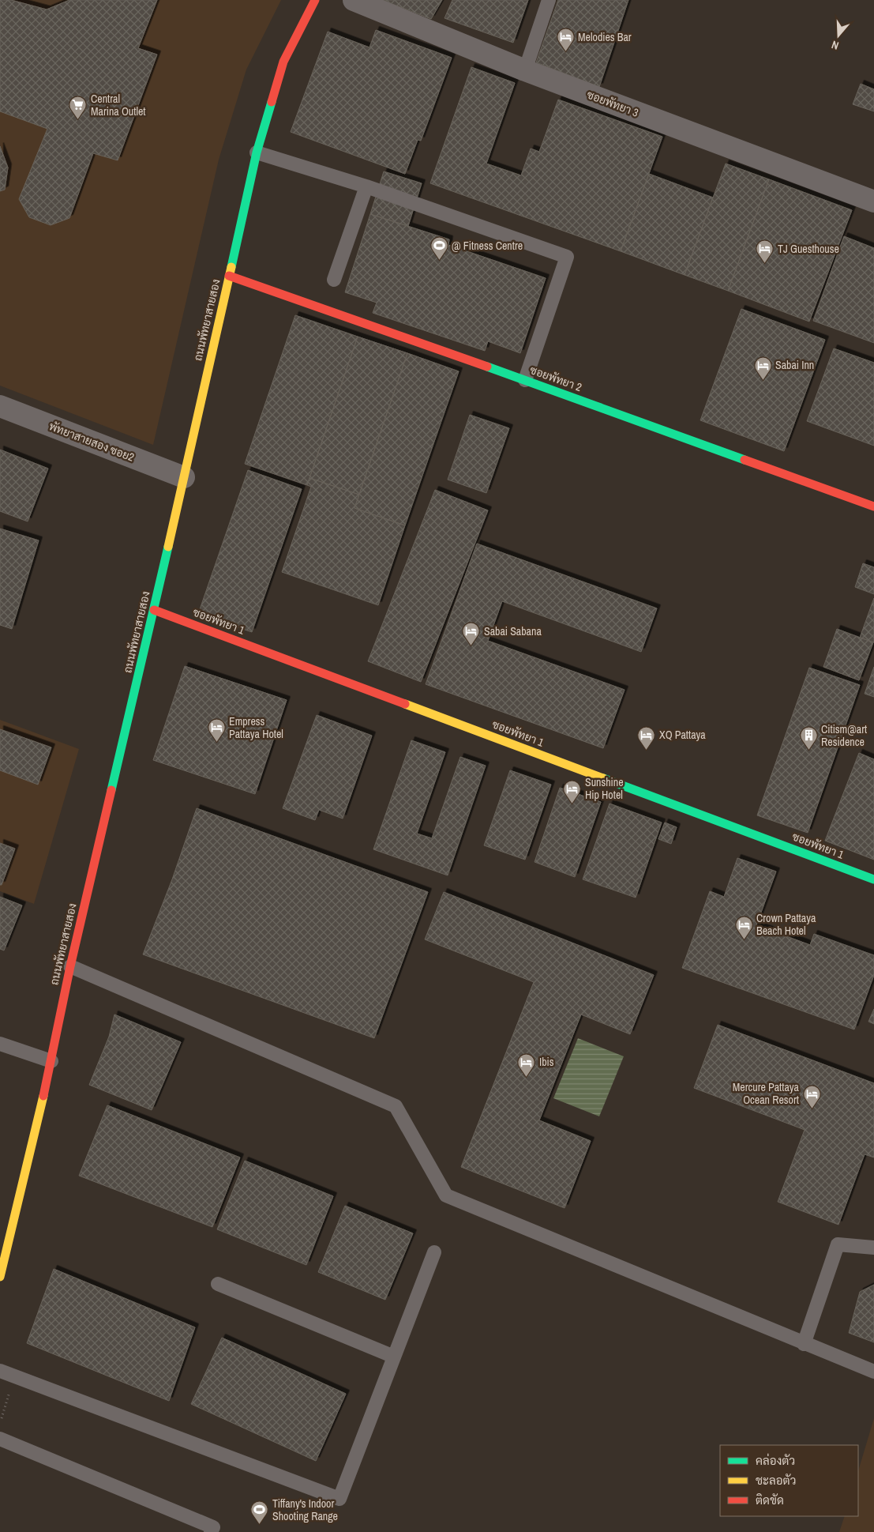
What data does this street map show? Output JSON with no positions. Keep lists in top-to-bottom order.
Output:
{
  "streets": {
    "street": [
      "ซอยพัทยา 3",
      "ถนนพัทยาสายสอง",
      "ซอยพัทยา 2",
      "พัทยาสายสอง ซอย2",
      "ซอยพัทยา 1"
    ]
  },
  "crossings": [
    ["ถนนพัทยาสายสอง", "ซอยพัทยา 2"],
    ["ถนนพัทยาสายสอง", "พัทยาสายสอง ซอย2"],
    ["ถนนพัทยาสายสอง", "ซอยพัทยา 1"]
  ],
  "places": {
    "hotel": [
      "Melodies Bar",
      "TJ Guesthouse",
      "Sabai Inn",
      "Sabai Sabana",
      "Empress Pattaya Hotel",
      "XQ Pattaya",
      "Sunshine Hip Hotel",
      "Crown Pattaya Beach Hotel",
      "Ibis",
      "Mercure Pattaya Ocean Resort"
    ],
    "supermarket": ["Central Marina Outlet"],
    "sports": ["@ Fitness Centre", "Tiffany's Indoor Shooting Range"],
    "building": ["Citism@art Residence"]
  },
  "legend": ["คล่องตัว", "ชะลอตัว", "ติดขัด"],
  "north": "bottom"
}
